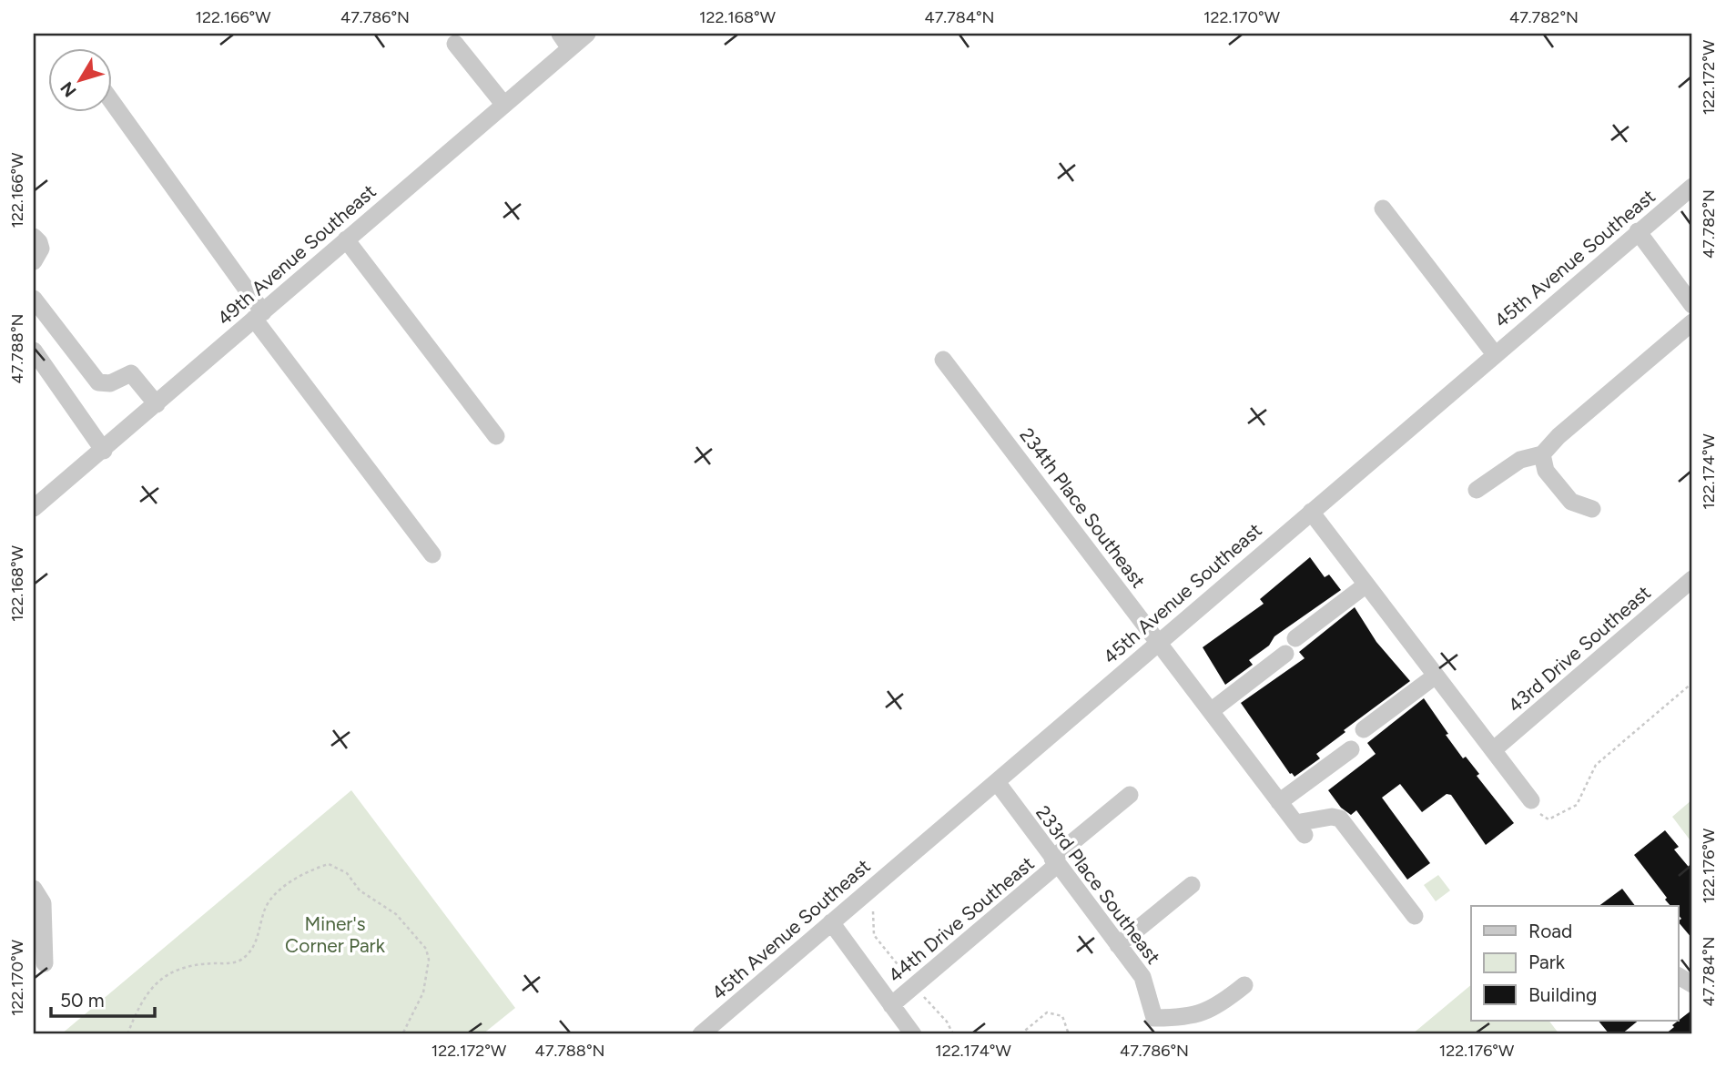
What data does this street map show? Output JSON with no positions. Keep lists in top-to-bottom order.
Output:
{
  "streets": {
    "street": [
      "49th Avenue Southeast",
      "45th Avenue Southeast",
      "234th Place Southeast",
      "43rd Drive Southeast",
      "233rd Place Southeast",
      "44th Drive Southeast"
    ]
  },
  "crossings": [
    ["45th Avenue Southeast", "234th Place Southeast"],
    ["45th Avenue Southeast", "233rd Place Southeast"],
    ["233rd Place Southeast", "44th Drive Southeast"]
  ],
  "parks": ["Miner's Corner Park"],
  "legend": ["Road", "Park", "Building"],
  "scale_bar": "50 m",
  "north": "bottom left",
  "coordinates": [
    "122.166°W",
    "47.786°N",
    "122.168°W",
    "47.784°N",
    "122.170°W",
    "47.782°N",
    "122.172°W",
    "47.788°N",
    "122.174°W",
    "122.176°W"
  ]
}
